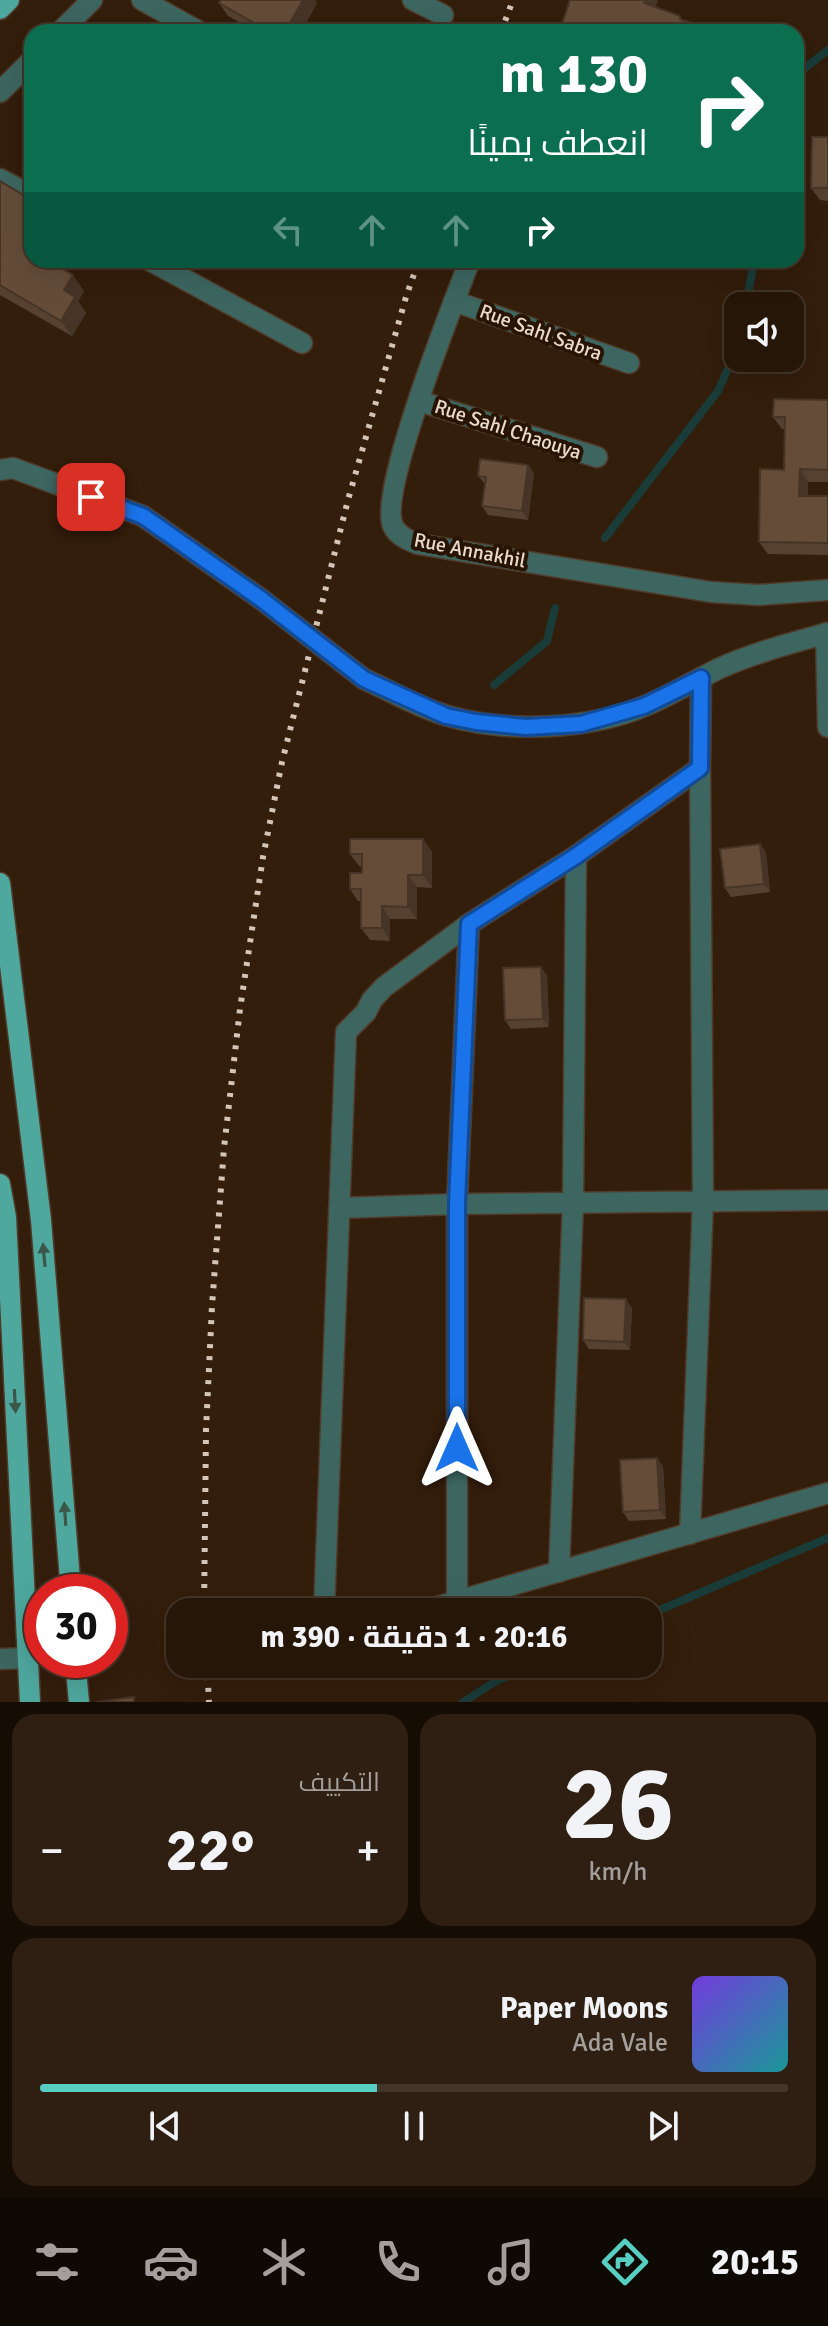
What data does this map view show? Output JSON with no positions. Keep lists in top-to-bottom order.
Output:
{
  "streets": {
    "street": ["Rue Sahl Sabra", "Rue Sahl Chaouya", "Rue Annakhil"]
  },
  "crossings": [
    ["Rue Sahl Sabra", "Rue Annakhil"],
    ["Rue Sahl Chaouya", "Rue Annakhil"]
  ],
  "page": {
    "turn": ["130 m", "انعطف يمينًا"],
    "limit": "30",
    "trip": "20:16 · 1 دقيقة · 390 m",
    "tile": [
      ["26", "km/h"],
      "التكييف"
    ],
    "heat": ["−", "22°", "+"],
    "song": ["Paper Moons", "Ada Vale"],
    "tabs": "20:15"
  }
}
